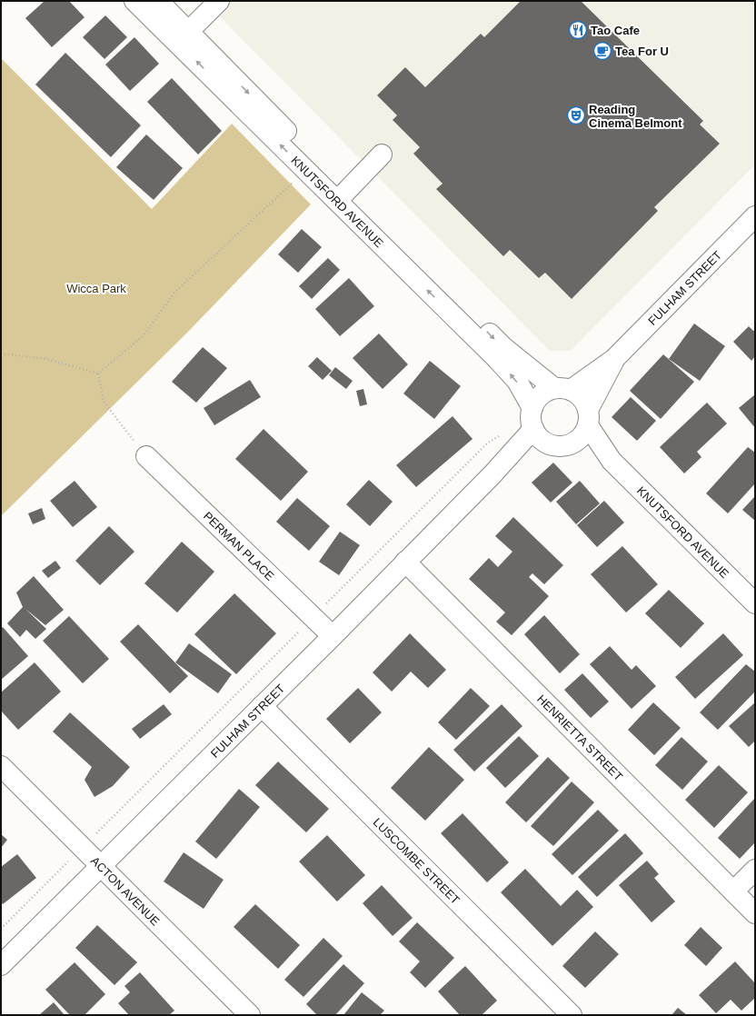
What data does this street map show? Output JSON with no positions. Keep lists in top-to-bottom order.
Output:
{
  "streets": {
    "street": [
      "KNUTSFORD AVENUE",
      "FULHAM STREET",
      "PERMAN PLACE",
      "HENRIETTA STREET",
      "LUSCOMBE STREET",
      "ACTON AVENUE"
    ]
  },
  "crossings": [
    ["KNUTSFORD AVENUE", "FULHAM STREET"],
    ["FULHAM STREET", "PERMAN PLACE"],
    ["FULHAM STREET", "HENRIETTA STREET"],
    ["FULHAM STREET", "LUSCOMBE STREET"],
    ["FULHAM STREET", "ACTON AVENUE"]
  ],
  "parks": ["Wicca Park"],
  "places": {
    "restaurant": ["Tao Cafe"],
    "cafe": ["Tea For U"],
    "theatre": ["Reading Cinema Belmont"]
  }
}
